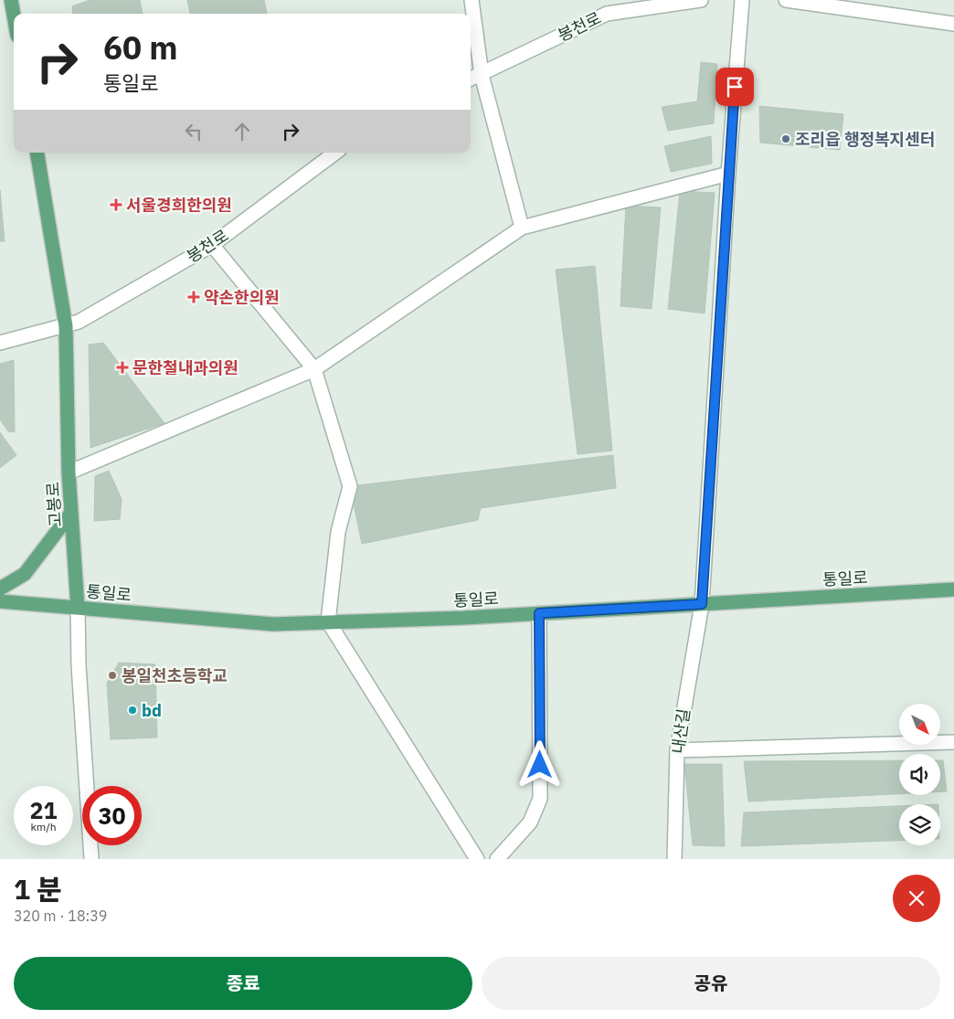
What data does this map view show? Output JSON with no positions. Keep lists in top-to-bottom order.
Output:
{
  "streets": {
    "main road": ["고봉로", "통일로"],
    "street": ["봉천로", "내산길"]
  },
  "crossings": [
    ["봉천로", "고봉로"],
    ["고봉로", "통일로"],
    ["통일로", "내산길"]
  ],
  "places": {
    "other": ["조리읍 행정복지센터", "봉일천초등학교", "bd"],
    "health": ["서울경희한의원", "약손한의원", "문한철내과의원"]
  },
  "north": "bottom right",
  "page": {
    "turn": ["60 m", "통일로"],
    "speed": "21 km/h",
    "limit": "30",
    "heading": ["1 분", "320 m · 18:39"],
    "buttons": ["종료", "공유"]
  }
}
